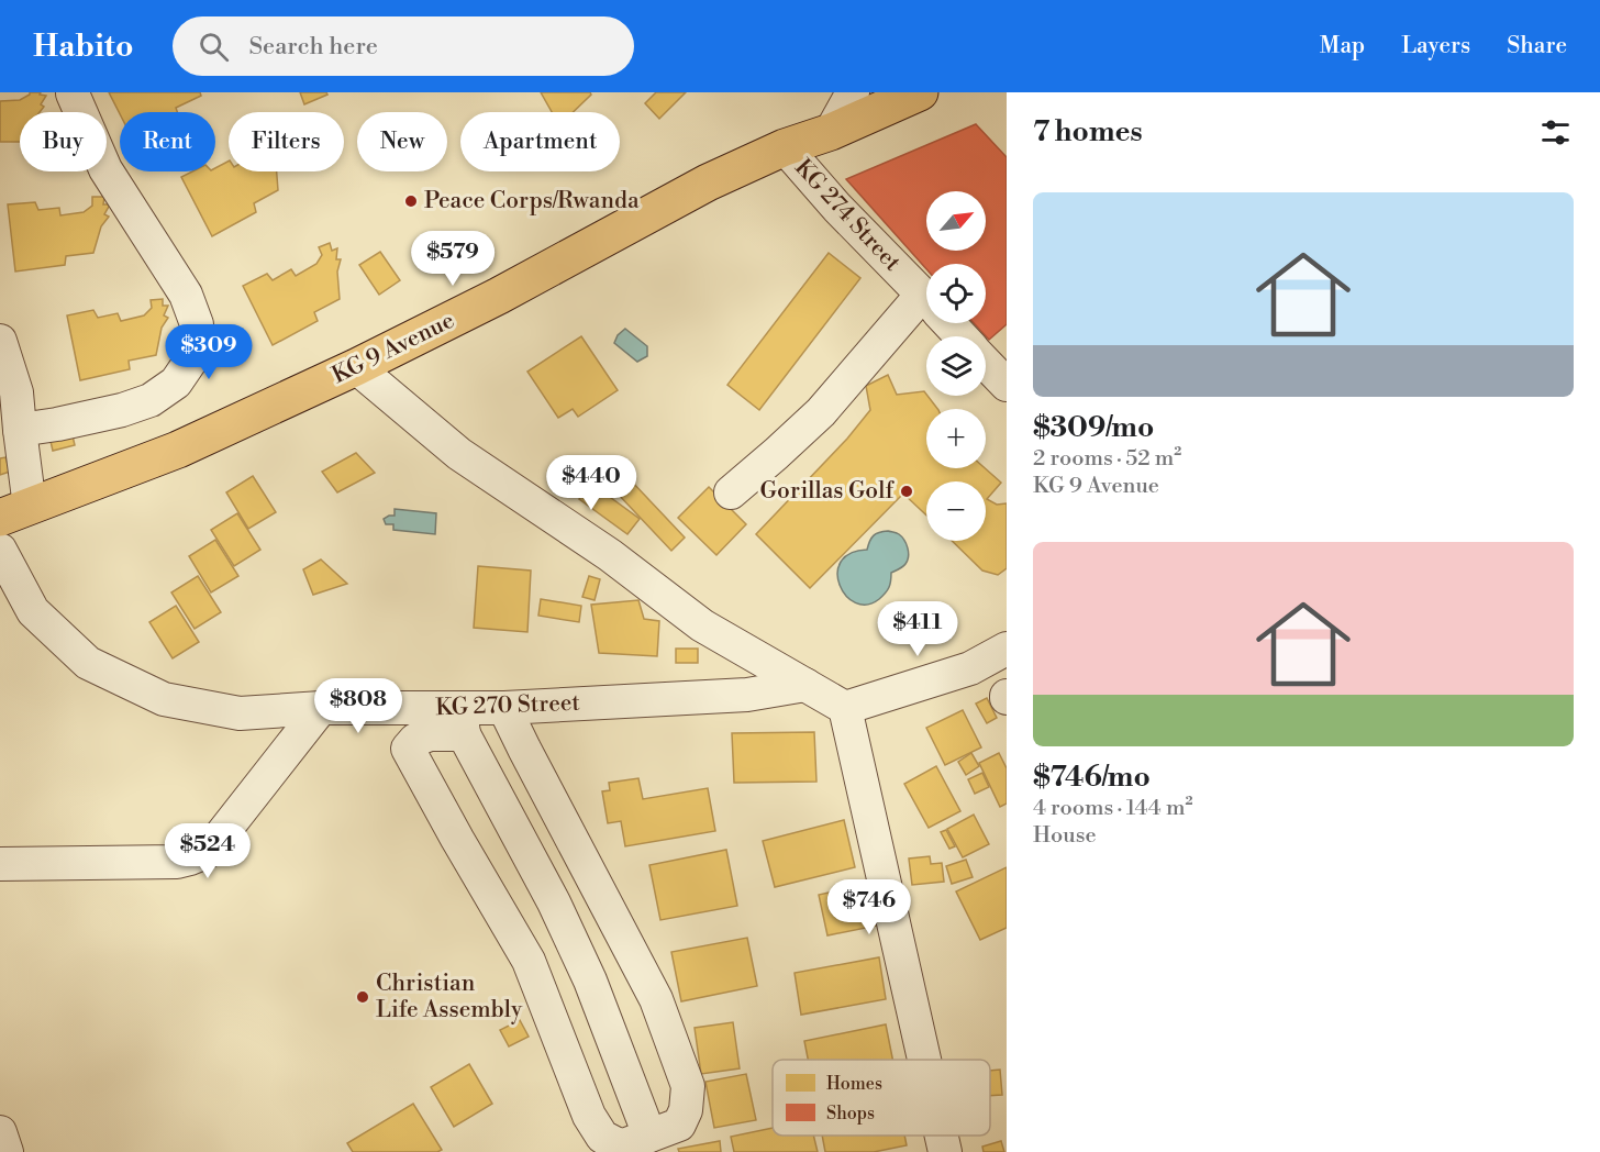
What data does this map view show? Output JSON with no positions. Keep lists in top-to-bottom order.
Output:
{
  "streets": {
    "main road": ["KG 9 Avenue"],
    "street": ["KG 274 Street", "KG 270 Street"]
  },
  "crossings": [
    ["KG 274 Street", "KG 9 Avenue"]
  ],
  "places": ["Peace Corps/Rwanda", "Gorillas Golf", "Christian Life Assembly"],
  "legend": ["Homes", "Shops"],
  "north": "top right",
  "page": {
    "header": "Habito",
    "search": "Search here",
    "nav": ["Map", "Layers", "Share"],
    "heading": "7 homes",
    "chip": [
      "Buy",
      "Rent",
      "Filters",
      "New",
      "Apartment"
    ],
    "list": [
      {
        "name": "$309/mo",
        "note": "2 rooms · 52 m² · KG 9 Avenue"
      },
      {
        "name": "$746/mo",
        "note": "4 rooms · 144 m² · House"
      }
    ],
    "map_buttons": ["+", "−"],
    "price": [
      "$579",
      "$309",
      "$440",
      "$411",
      "$808",
      "$524",
      "$746"
    ]
  }
}
